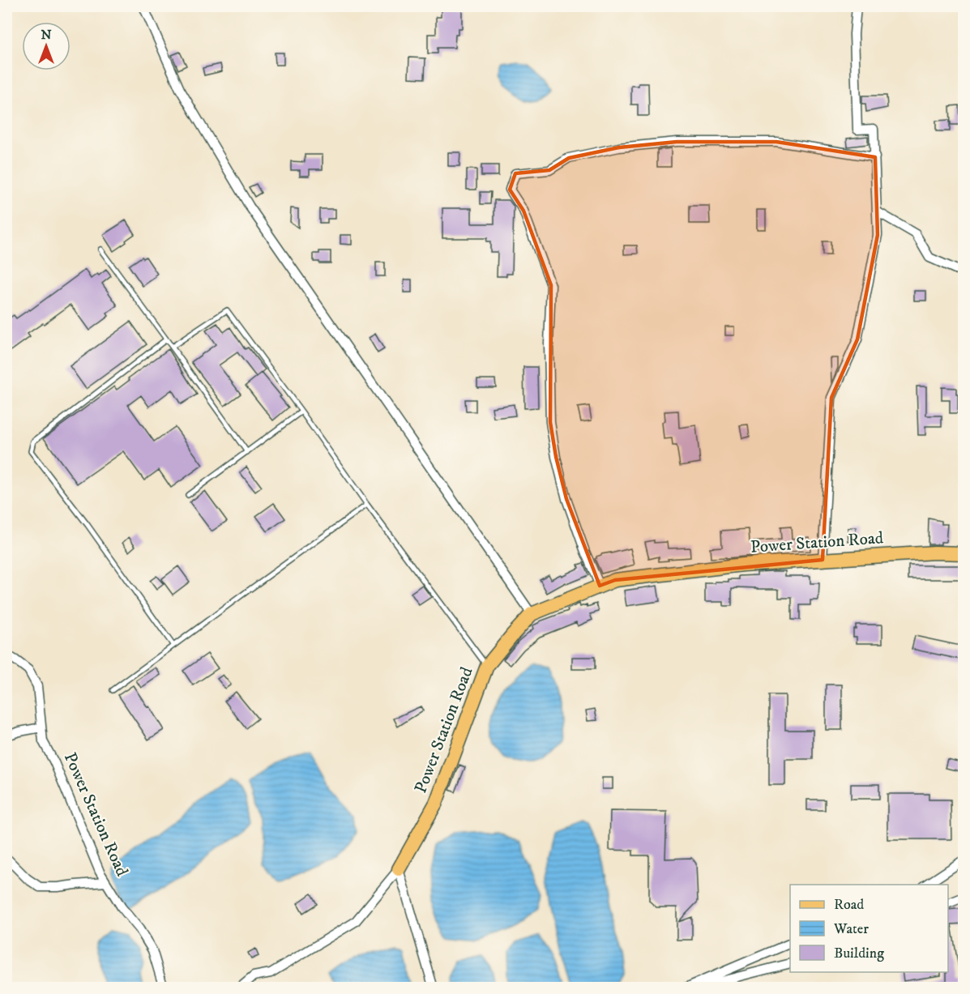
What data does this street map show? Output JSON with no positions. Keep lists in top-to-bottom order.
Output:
{
  "streets": {
    "main road": ["Power Station Road"]
  },
  "legend": ["Road", "Water", "Building"],
  "north": "top"
}
